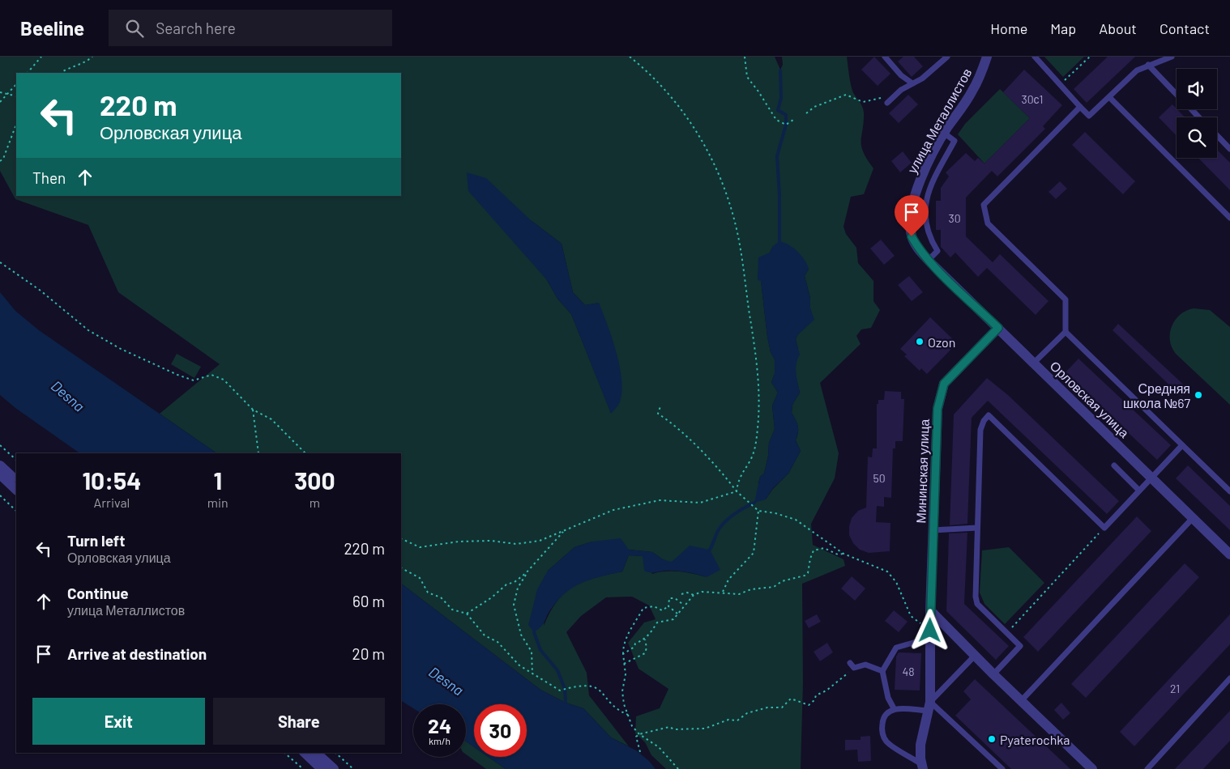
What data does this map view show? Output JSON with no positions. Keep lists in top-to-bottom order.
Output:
{
  "streets": {
    "street": ["улица Металлистов", "Орловская улица", "Мининская улица"]
  },
  "crossings": [
    ["улица Металлистов", "Орловская улица"],
    ["Орловская улица", "Мининская улица"]
  ],
  "water": ["Desna"],
  "places": ["Ozon", "Средняя школа №67", "Pyaterochka"],
  "house_numbers": [
    "30с1",
    "30",
    "50",
    "48",
    "21"
  ],
  "page": {
    "header": "Beeline",
    "search": "Search here",
    "nav": [
      "Home",
      "Map",
      "About",
      "Contact"
    ],
    "turn": ["220 m", "Орловская улица"],
    "then": "Then",
    "eta": [
      "10:54",
      "Arrival",
      "1",
      "min",
      "300",
      "m"
    ],
    "list": [
      {
        "name": "Turn left",
        "note": "Орловская улица",
        "value": "220 m"
      },
      {
        "name": "Continue",
        "note": "улица Металлистов",
        "value": "60 m"
      },
      {
        "name": "Arrive at destination",
        "value": "20 m"
      }
    ],
    "buttons": ["Exit", "Share"],
    "speed": "24 km/h",
    "limit": "30"
  }
}
